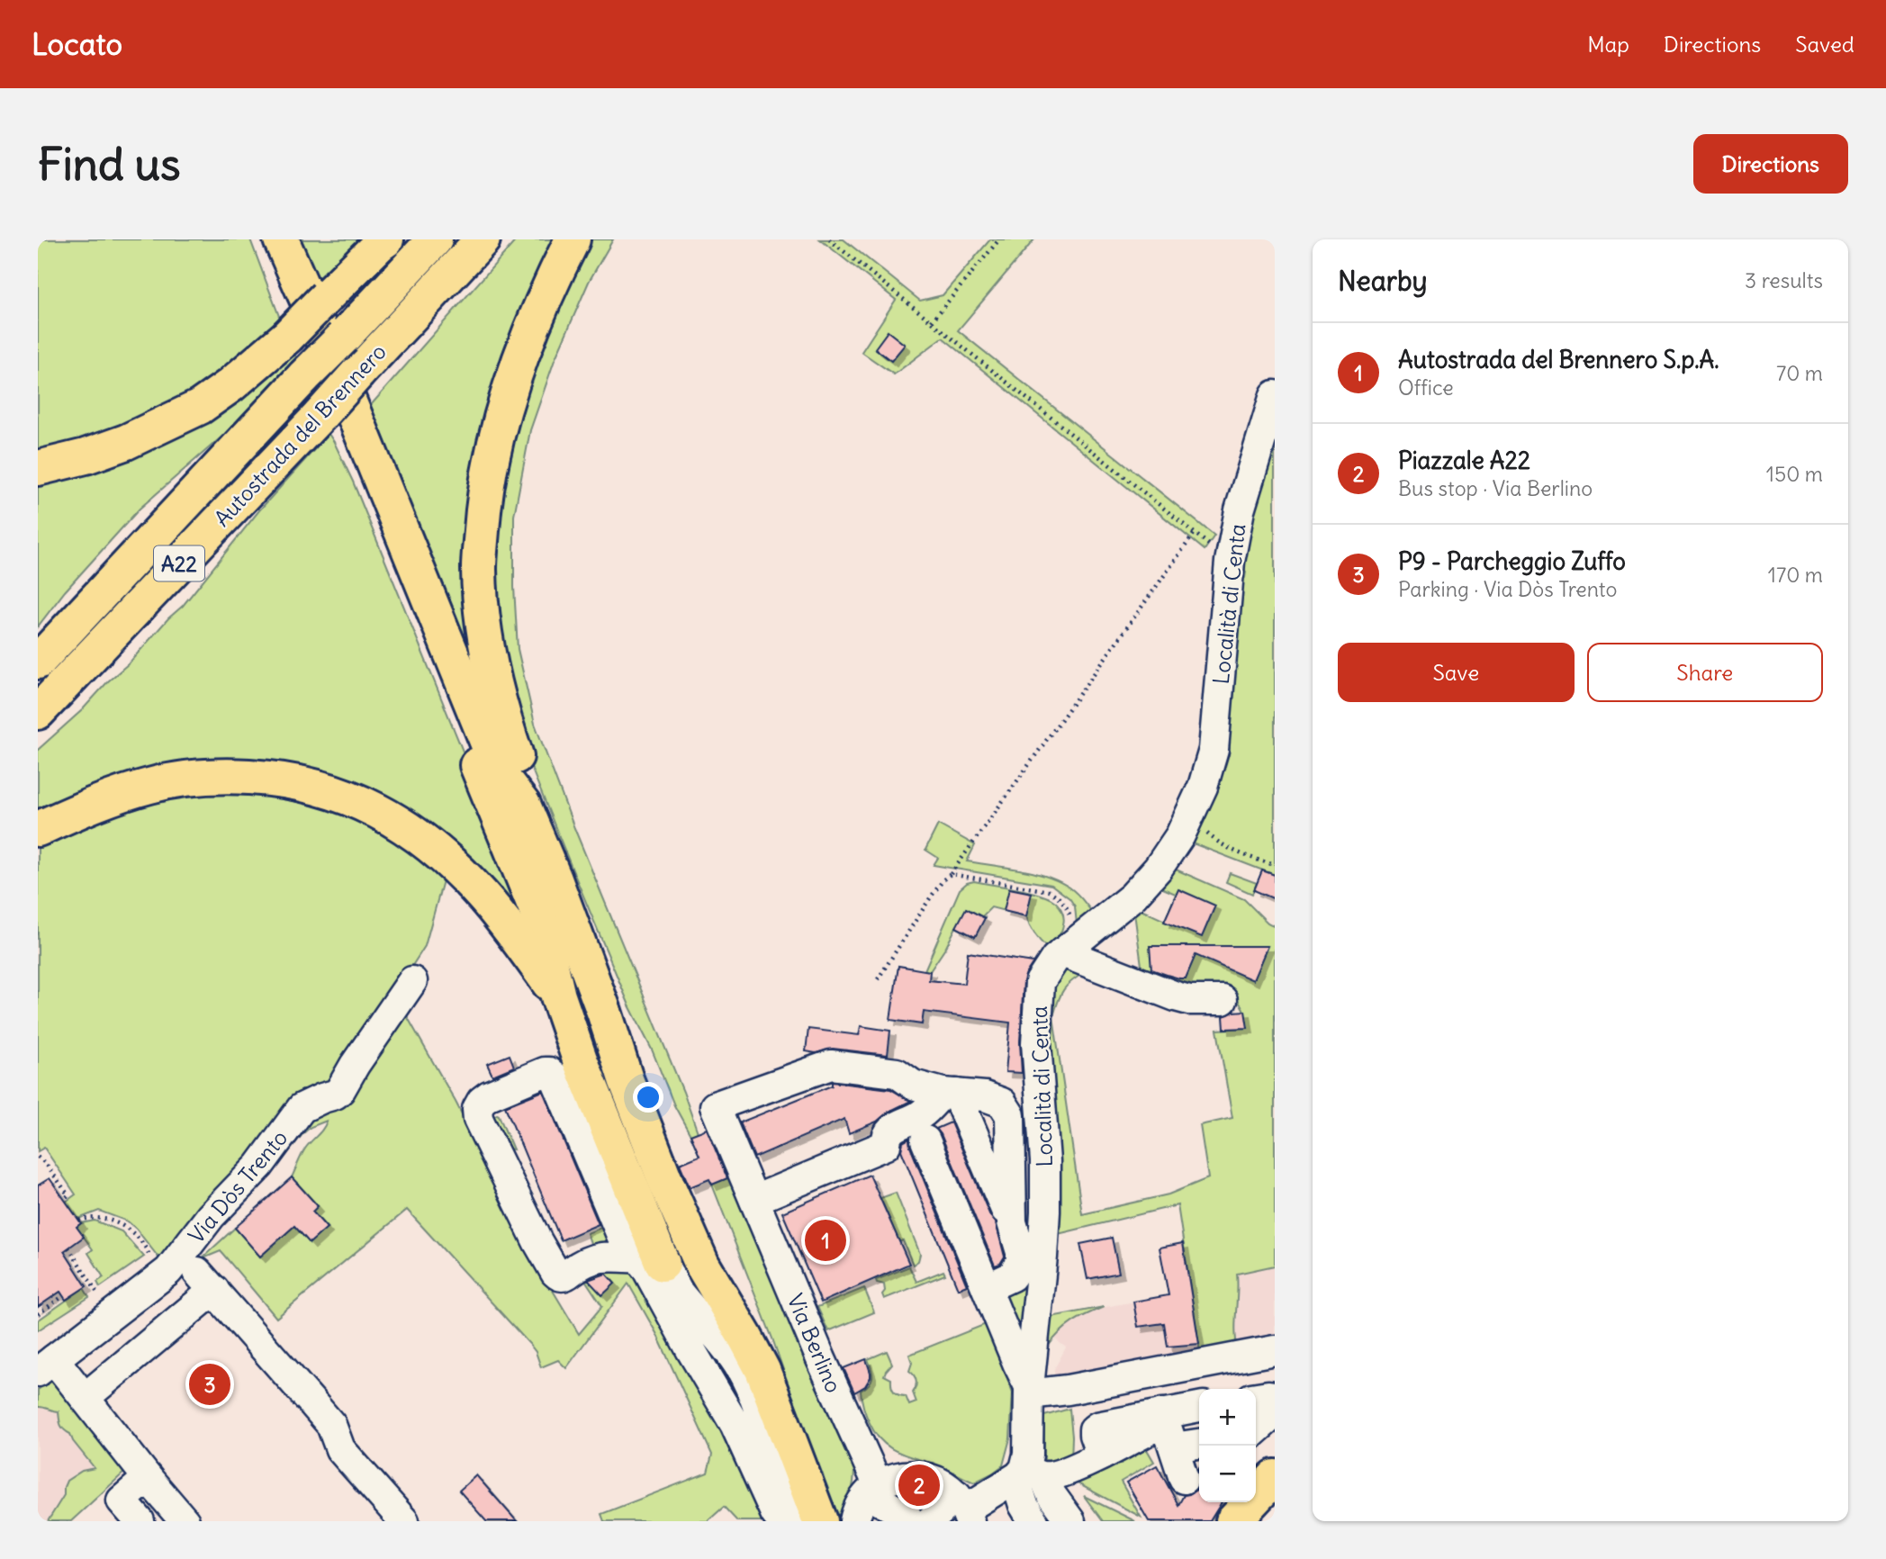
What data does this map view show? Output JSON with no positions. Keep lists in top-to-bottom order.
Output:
{
  "streets": {
    "highway": ["Autostrada del Brennero", "A22"],
    "street": ["Località di Centa", "Via Dòs Trento", "Via Berlino"]
  },
  "page": {
    "header": "Locato",
    "nav": ["Map", "Directions", "Saved"],
    "buttons": [
      "Directions",
      ["Save", "Share"]
    ],
    "title": "Find us",
    "heading": ["Nearby", "3 results"],
    "list": [
      {
        "mark": "1",
        "name": "Autostrada del Brennero S.p.A.",
        "note": "Office",
        "value": "70 m"
      },
      {
        "mark": "2",
        "name": "Piazzale A22",
        "note": "Bus stop · Via Berlino",
        "value": "150 m"
      },
      {
        "mark": "3",
        "name": "P9 - Parcheggio Zuffo",
        "note": "Parking · Via Dòs Trento",
        "value": "170 m"
      }
    ],
    "pins": ["1", "3", "2"],
    "map_buttons": ["+", "−"]
  }
}
